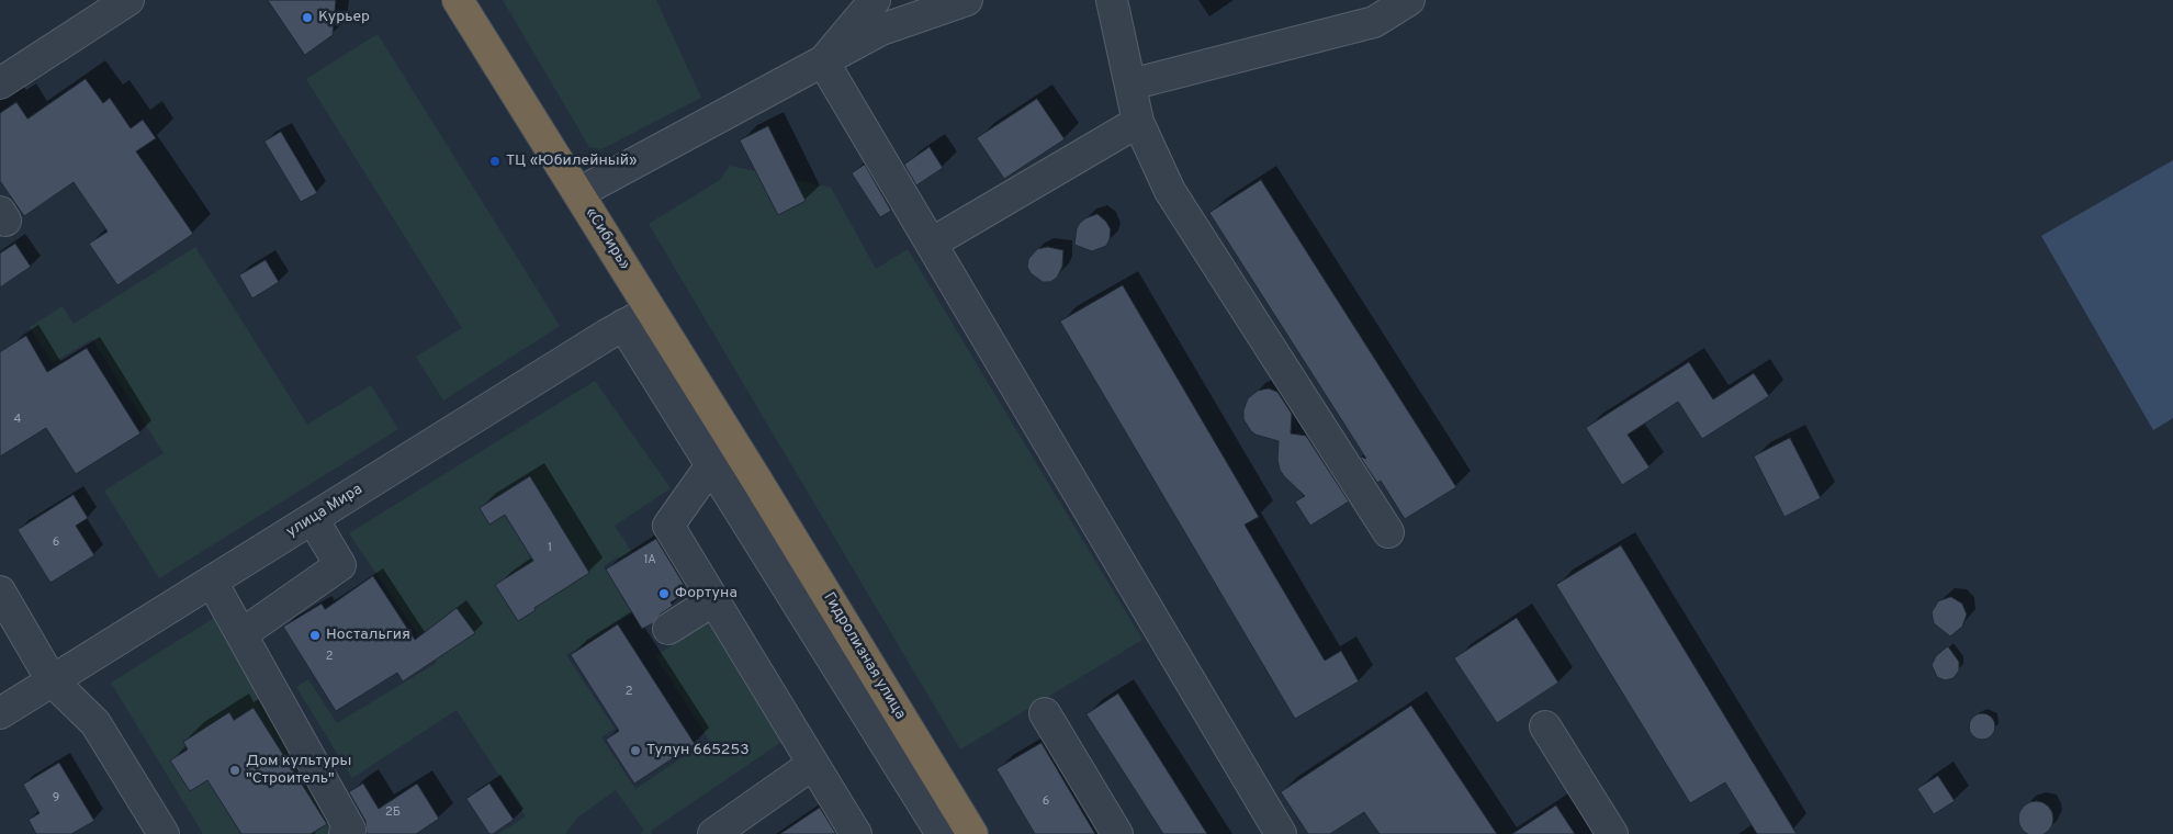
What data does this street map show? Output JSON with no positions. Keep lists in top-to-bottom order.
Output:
{
  "streets": {
    "highway": ["«Сибирь»", "Гидролизная улица"],
    "street": ["улица Мира"]
  },
  "crossings": [
    ["«Сибирь»", "улица Мира"],
    ["«Сибирь»", "Гидролизная улица"]
  ],
  "places": [
    "Курьер",
    "ТЦ «Юбилейный»",
    "Фортуна",
    "Ностальгия",
    "Тулун 665253",
    "Дом культуры \"Строитель\""
  ],
  "house_numbers": [
    "4",
    "6",
    "1",
    "1А",
    "2",
    "2",
    "9",
    "6",
    "2Б"
  ]
}
